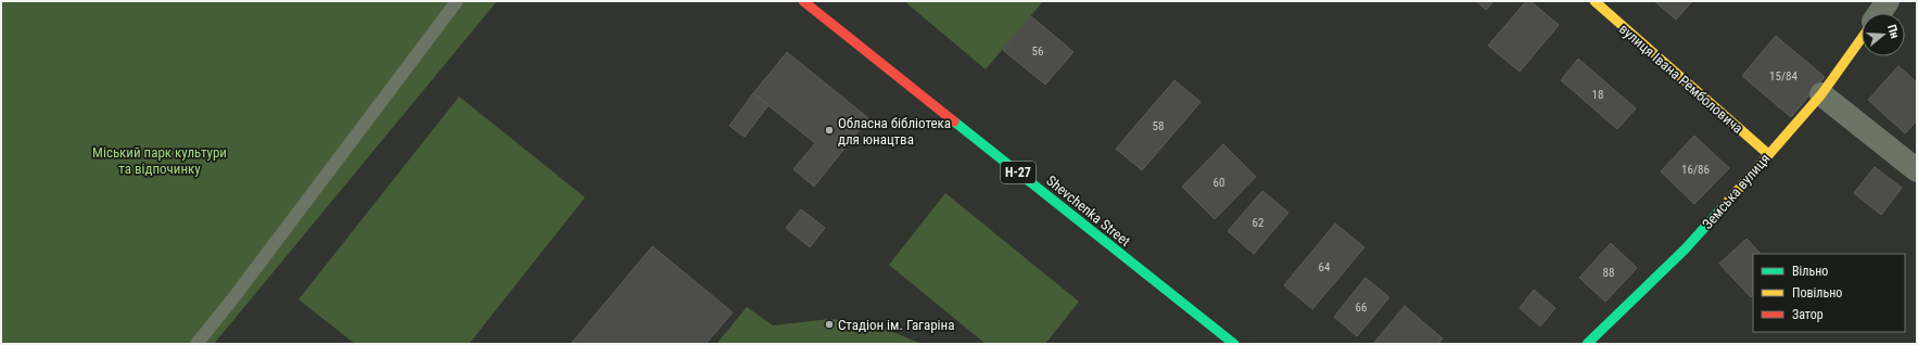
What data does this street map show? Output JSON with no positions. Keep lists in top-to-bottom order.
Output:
{
  "streets": {
    "street": [
      "вулиця Івана Ремболовича",
      "Н-27",
      "Земська вулиця",
      "Shevchenka Street"
    ]
  },
  "crossings": [
    ["вулиця Івана Ремболовича", "Земська вулиця"]
  ],
  "parks": ["Міський парк культури та відпочинку"],
  "places": ["Обласна бібліотека для юнацтва", "Стадіон ім. Гагаріна"],
  "house_numbers": [
    "56",
    "15/84",
    "18",
    "58",
    "16/86",
    "60",
    "62",
    "64",
    "88",
    "66"
  ],
  "legend": ["Вільно", "Повільно", "Затор"],
  "north": "right"
}
